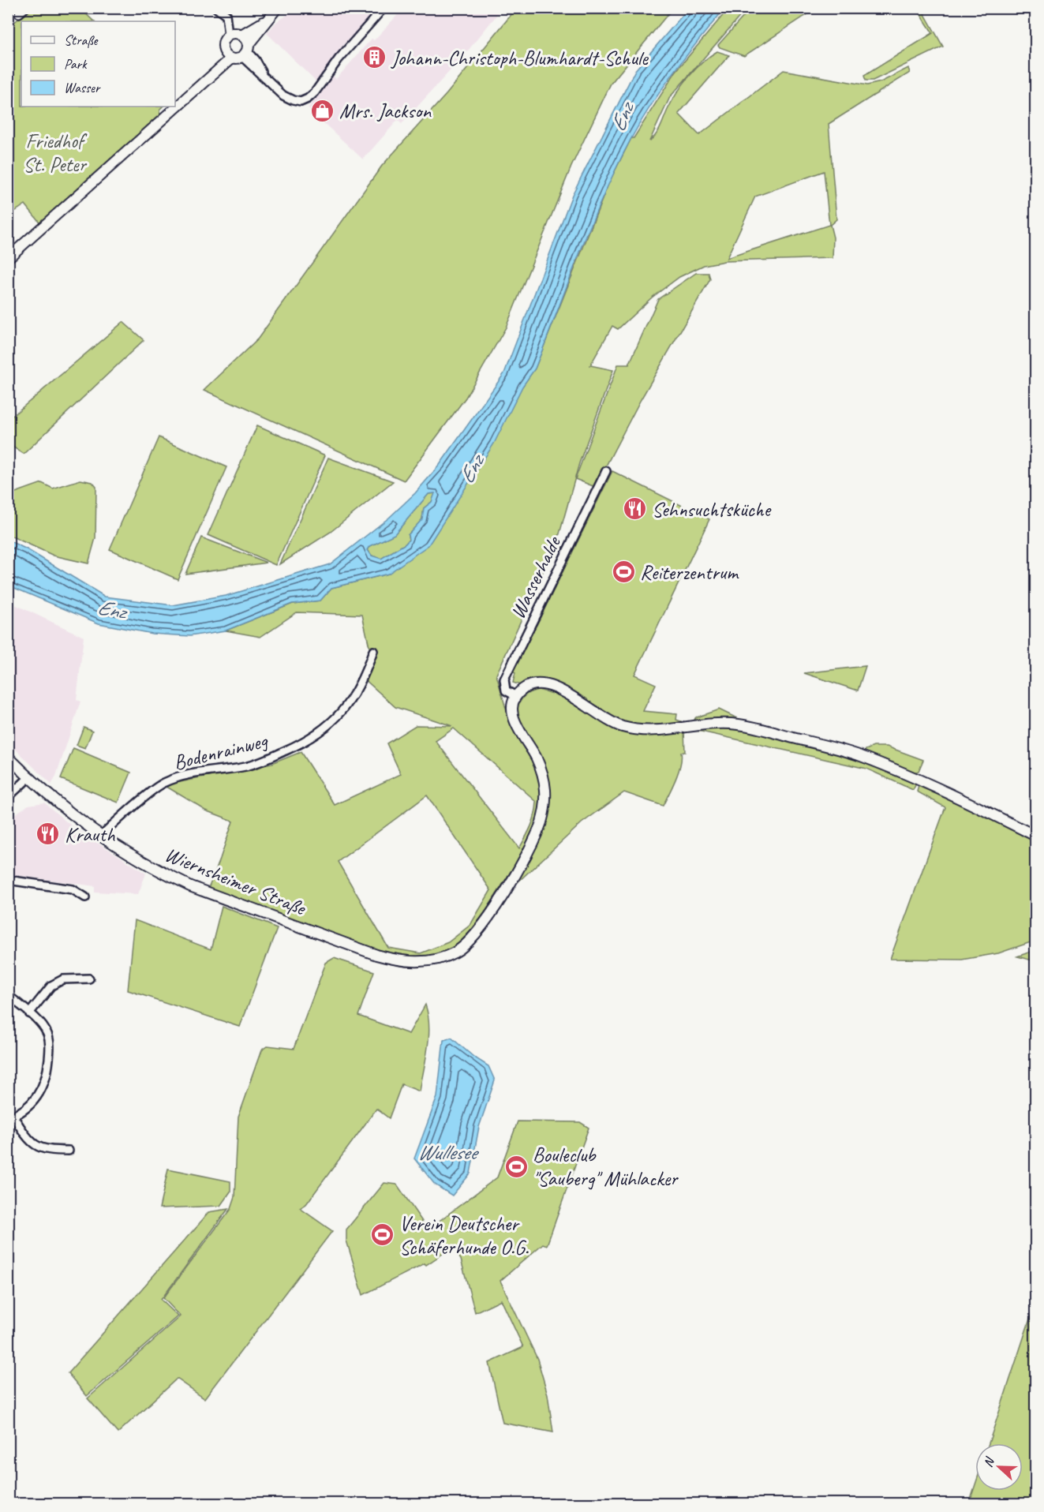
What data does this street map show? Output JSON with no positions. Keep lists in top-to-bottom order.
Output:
{
  "streets": {
    "main road": ["Wiernsheimer Straße"],
    "street": ["Wasserhalde", "Bodenrainweg"]
  },
  "crossings": [
    ["Wasserhalde", "Wiernsheimer Straße"],
    ["Bodenrainweg", "Wiernsheimer Straße"]
  ],
  "water": ["Enz", "Wullesee"],
  "parks": ["Friedhof St. Peter"],
  "places": {
    "building": ["Johann-Christoph-Blumhardt-Schule"],
    "shop": ["Mrs. Jackson"],
    "restaurant": ["Sehnsuchtsküche", "Krauth"],
    "sports": ["Reiterzentrum", "Bouleclub \"Sauberg\" Mühlacker", "Verein Deutscher Schäferhunde O.G."]
  },
  "legend": ["Straße", "Park", "Wasser"],
  "north": "left"
}
